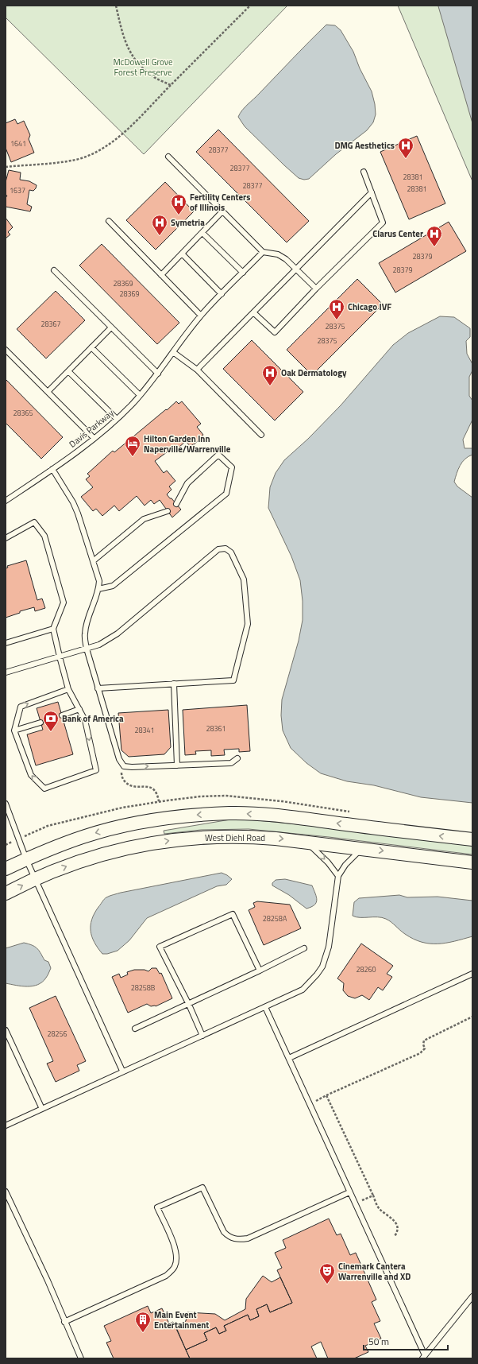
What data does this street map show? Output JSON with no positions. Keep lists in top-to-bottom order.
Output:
{
  "streets": {
    "street": ["West Diehl Road"],
    "lane": ["Davis Parkway"]
  },
  "parks": ["McDowell Grove Forest Preserve"],
  "places": {
    "hospital": [
      "DMG Aesthetics",
      "Fertility Centers of Illinois",
      "Symetria",
      "Clarus Center",
      "Chicago IVF",
      "Oak Dermatology"
    ],
    "hotel": ["Hilton Garden Inn Naperville/Warrenville"],
    "bank": ["Bank of America"],
    "theatre": ["Cinemark Cantera Warrenville and XD"],
    "building": ["Main Event Entertainment"]
  },
  "house_numbers": [
    "1641",
    "28377",
    "28377",
    "28381",
    "28377",
    "28381",
    "1637",
    "28379",
    "28379",
    "28369",
    "28369",
    "28367",
    "28375",
    "28375",
    "28365",
    "28361",
    "28341",
    "28258A",
    "28260",
    "28258B",
    "28256"
  ],
  "scale_bar": "50 m"
}
